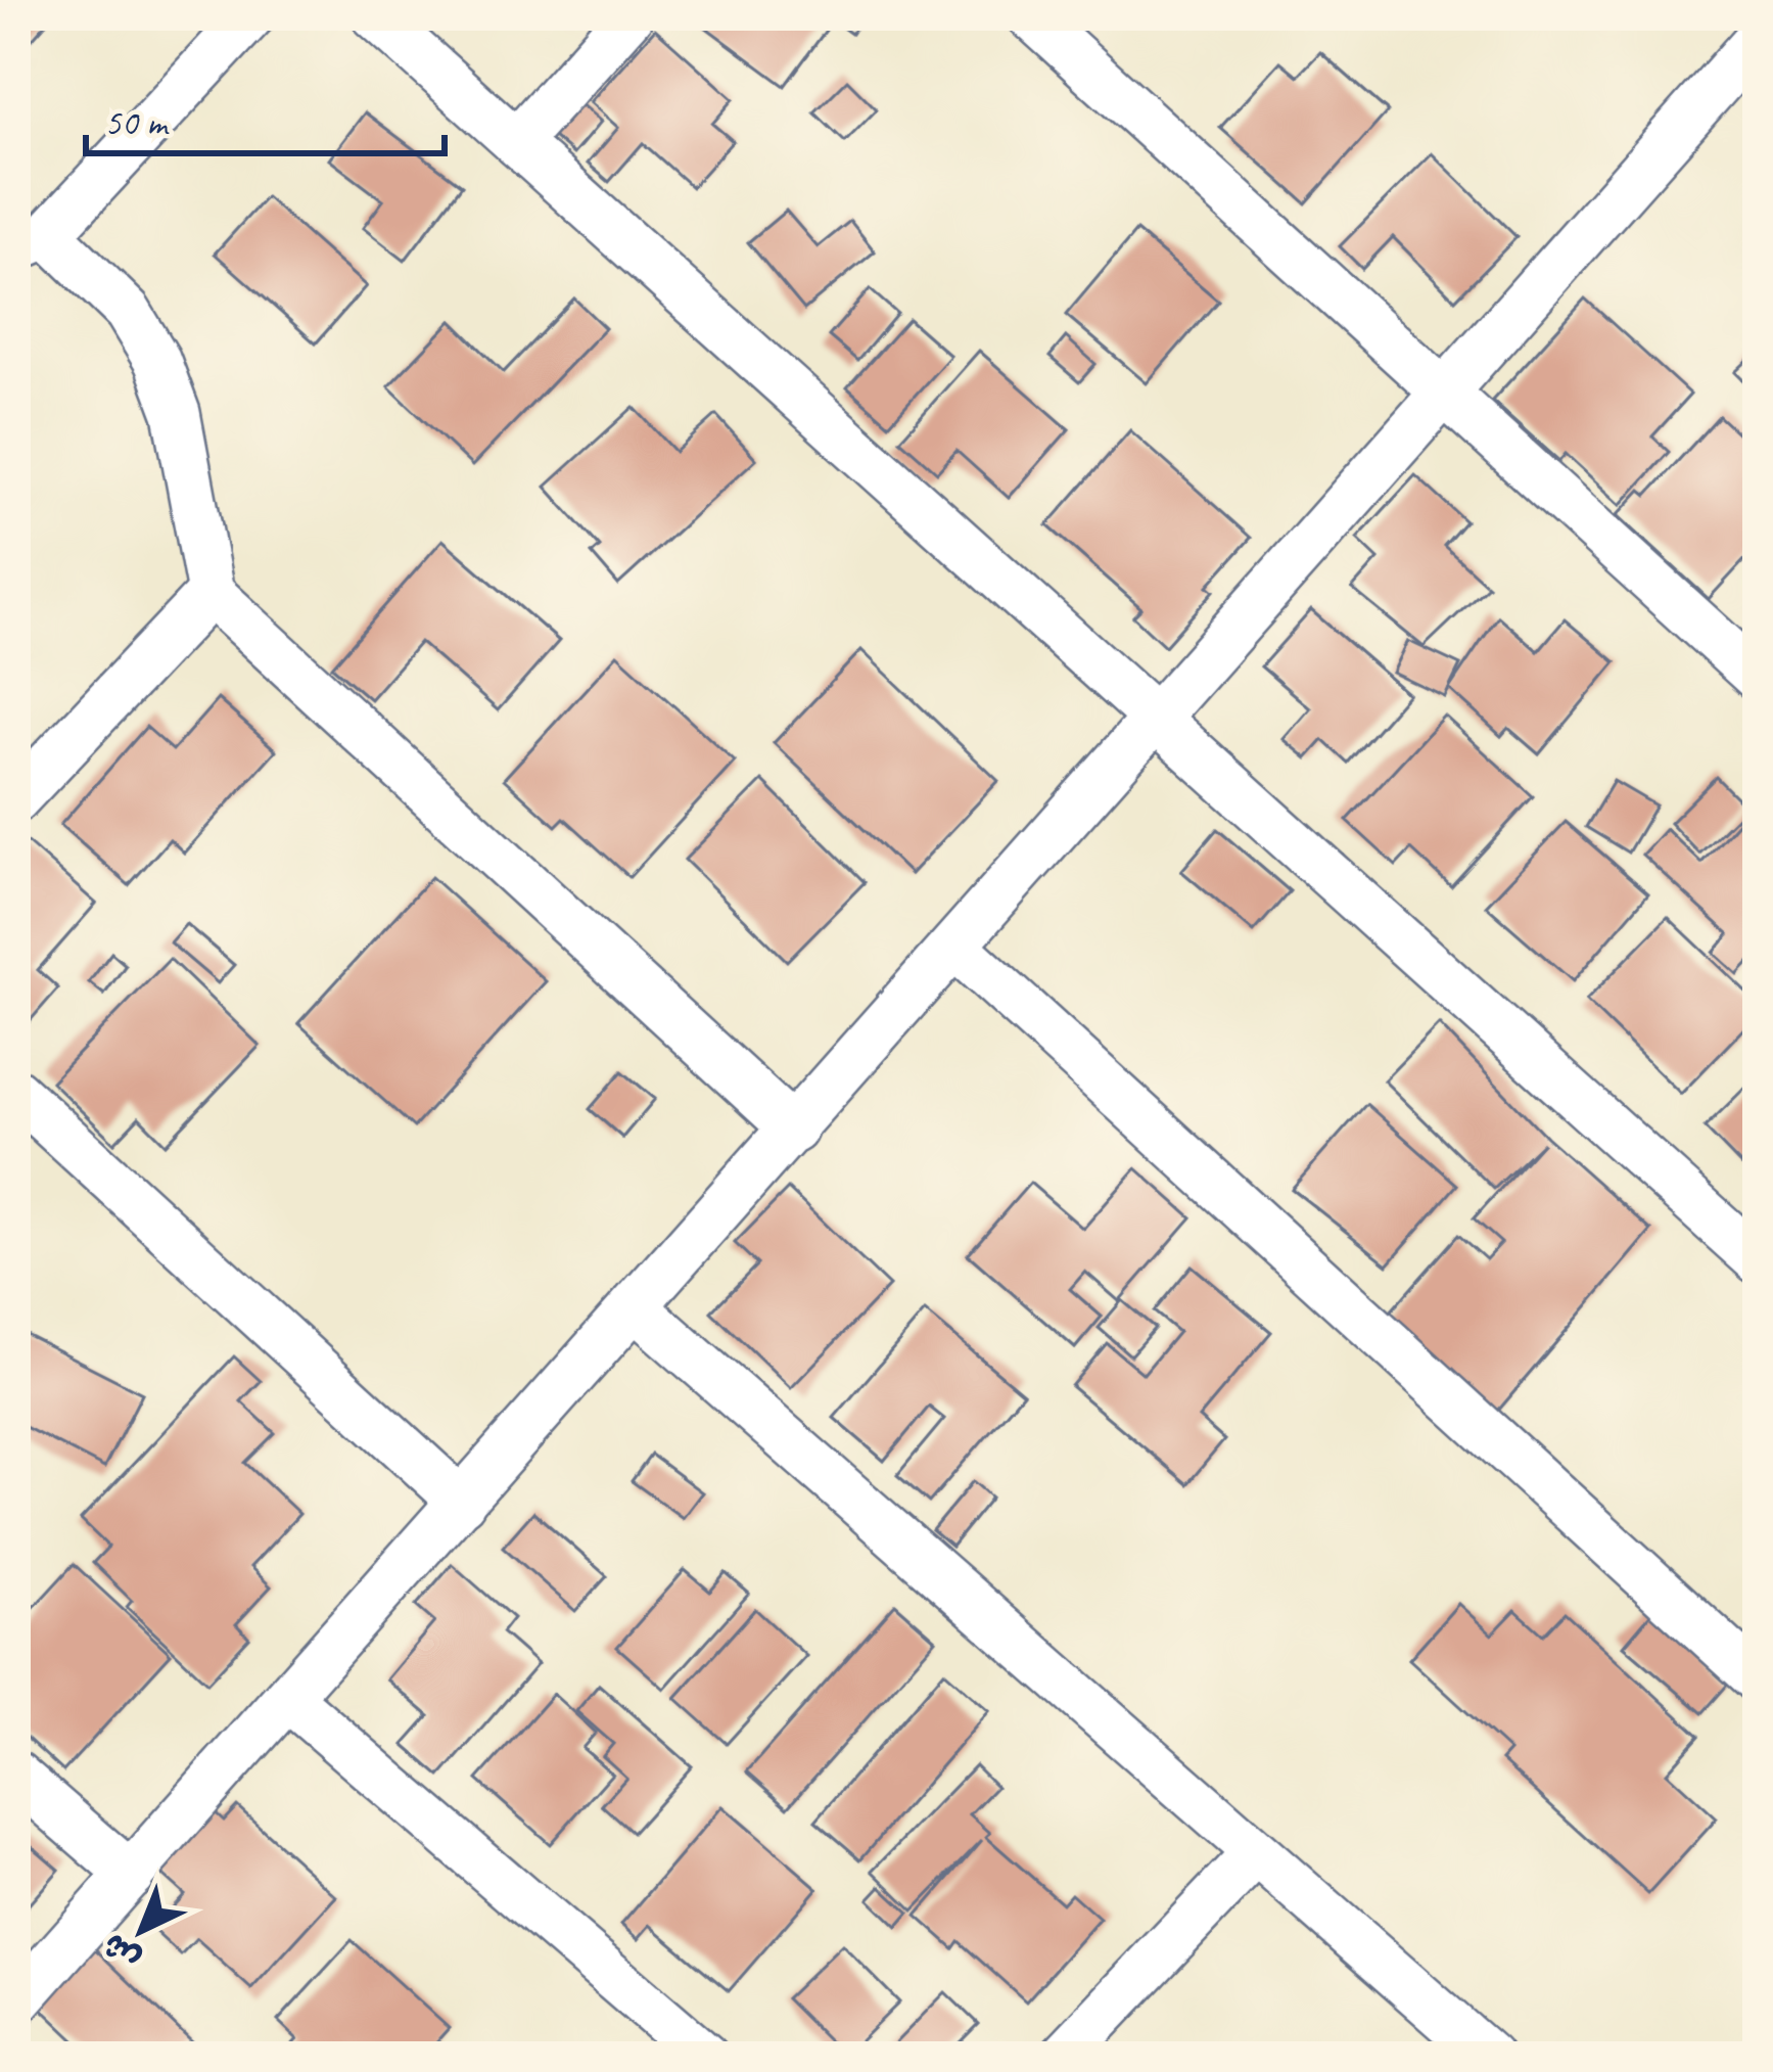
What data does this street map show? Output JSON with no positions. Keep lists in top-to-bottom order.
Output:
{
  "scale_bar": "50 m",
  "north": "bottom left"
}
